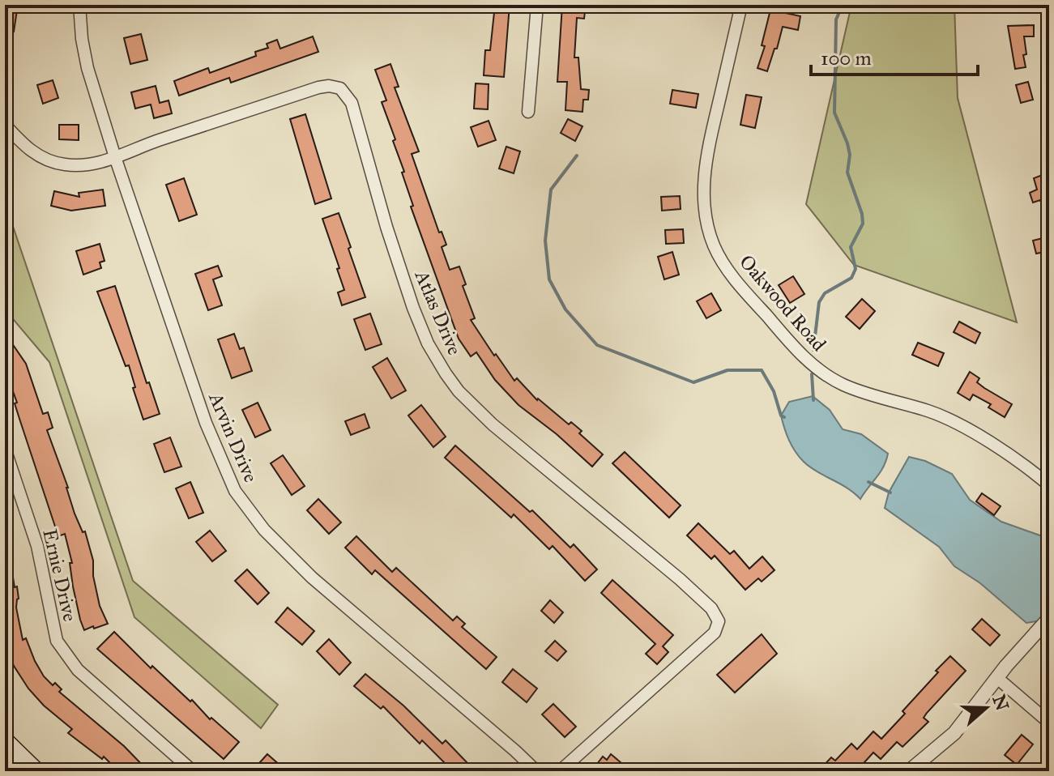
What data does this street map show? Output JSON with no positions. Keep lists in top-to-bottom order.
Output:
{
  "streets": {
    "street": [
      "Oakwood Road",
      "Atlas Drive",
      "Arvin Drive",
      "Ernie Drive"
    ]
  },
  "crossings": [
    ["Atlas Drive", "Arvin Drive"]
  ],
  "scale_bar": "100 m",
  "north": "right"
}
